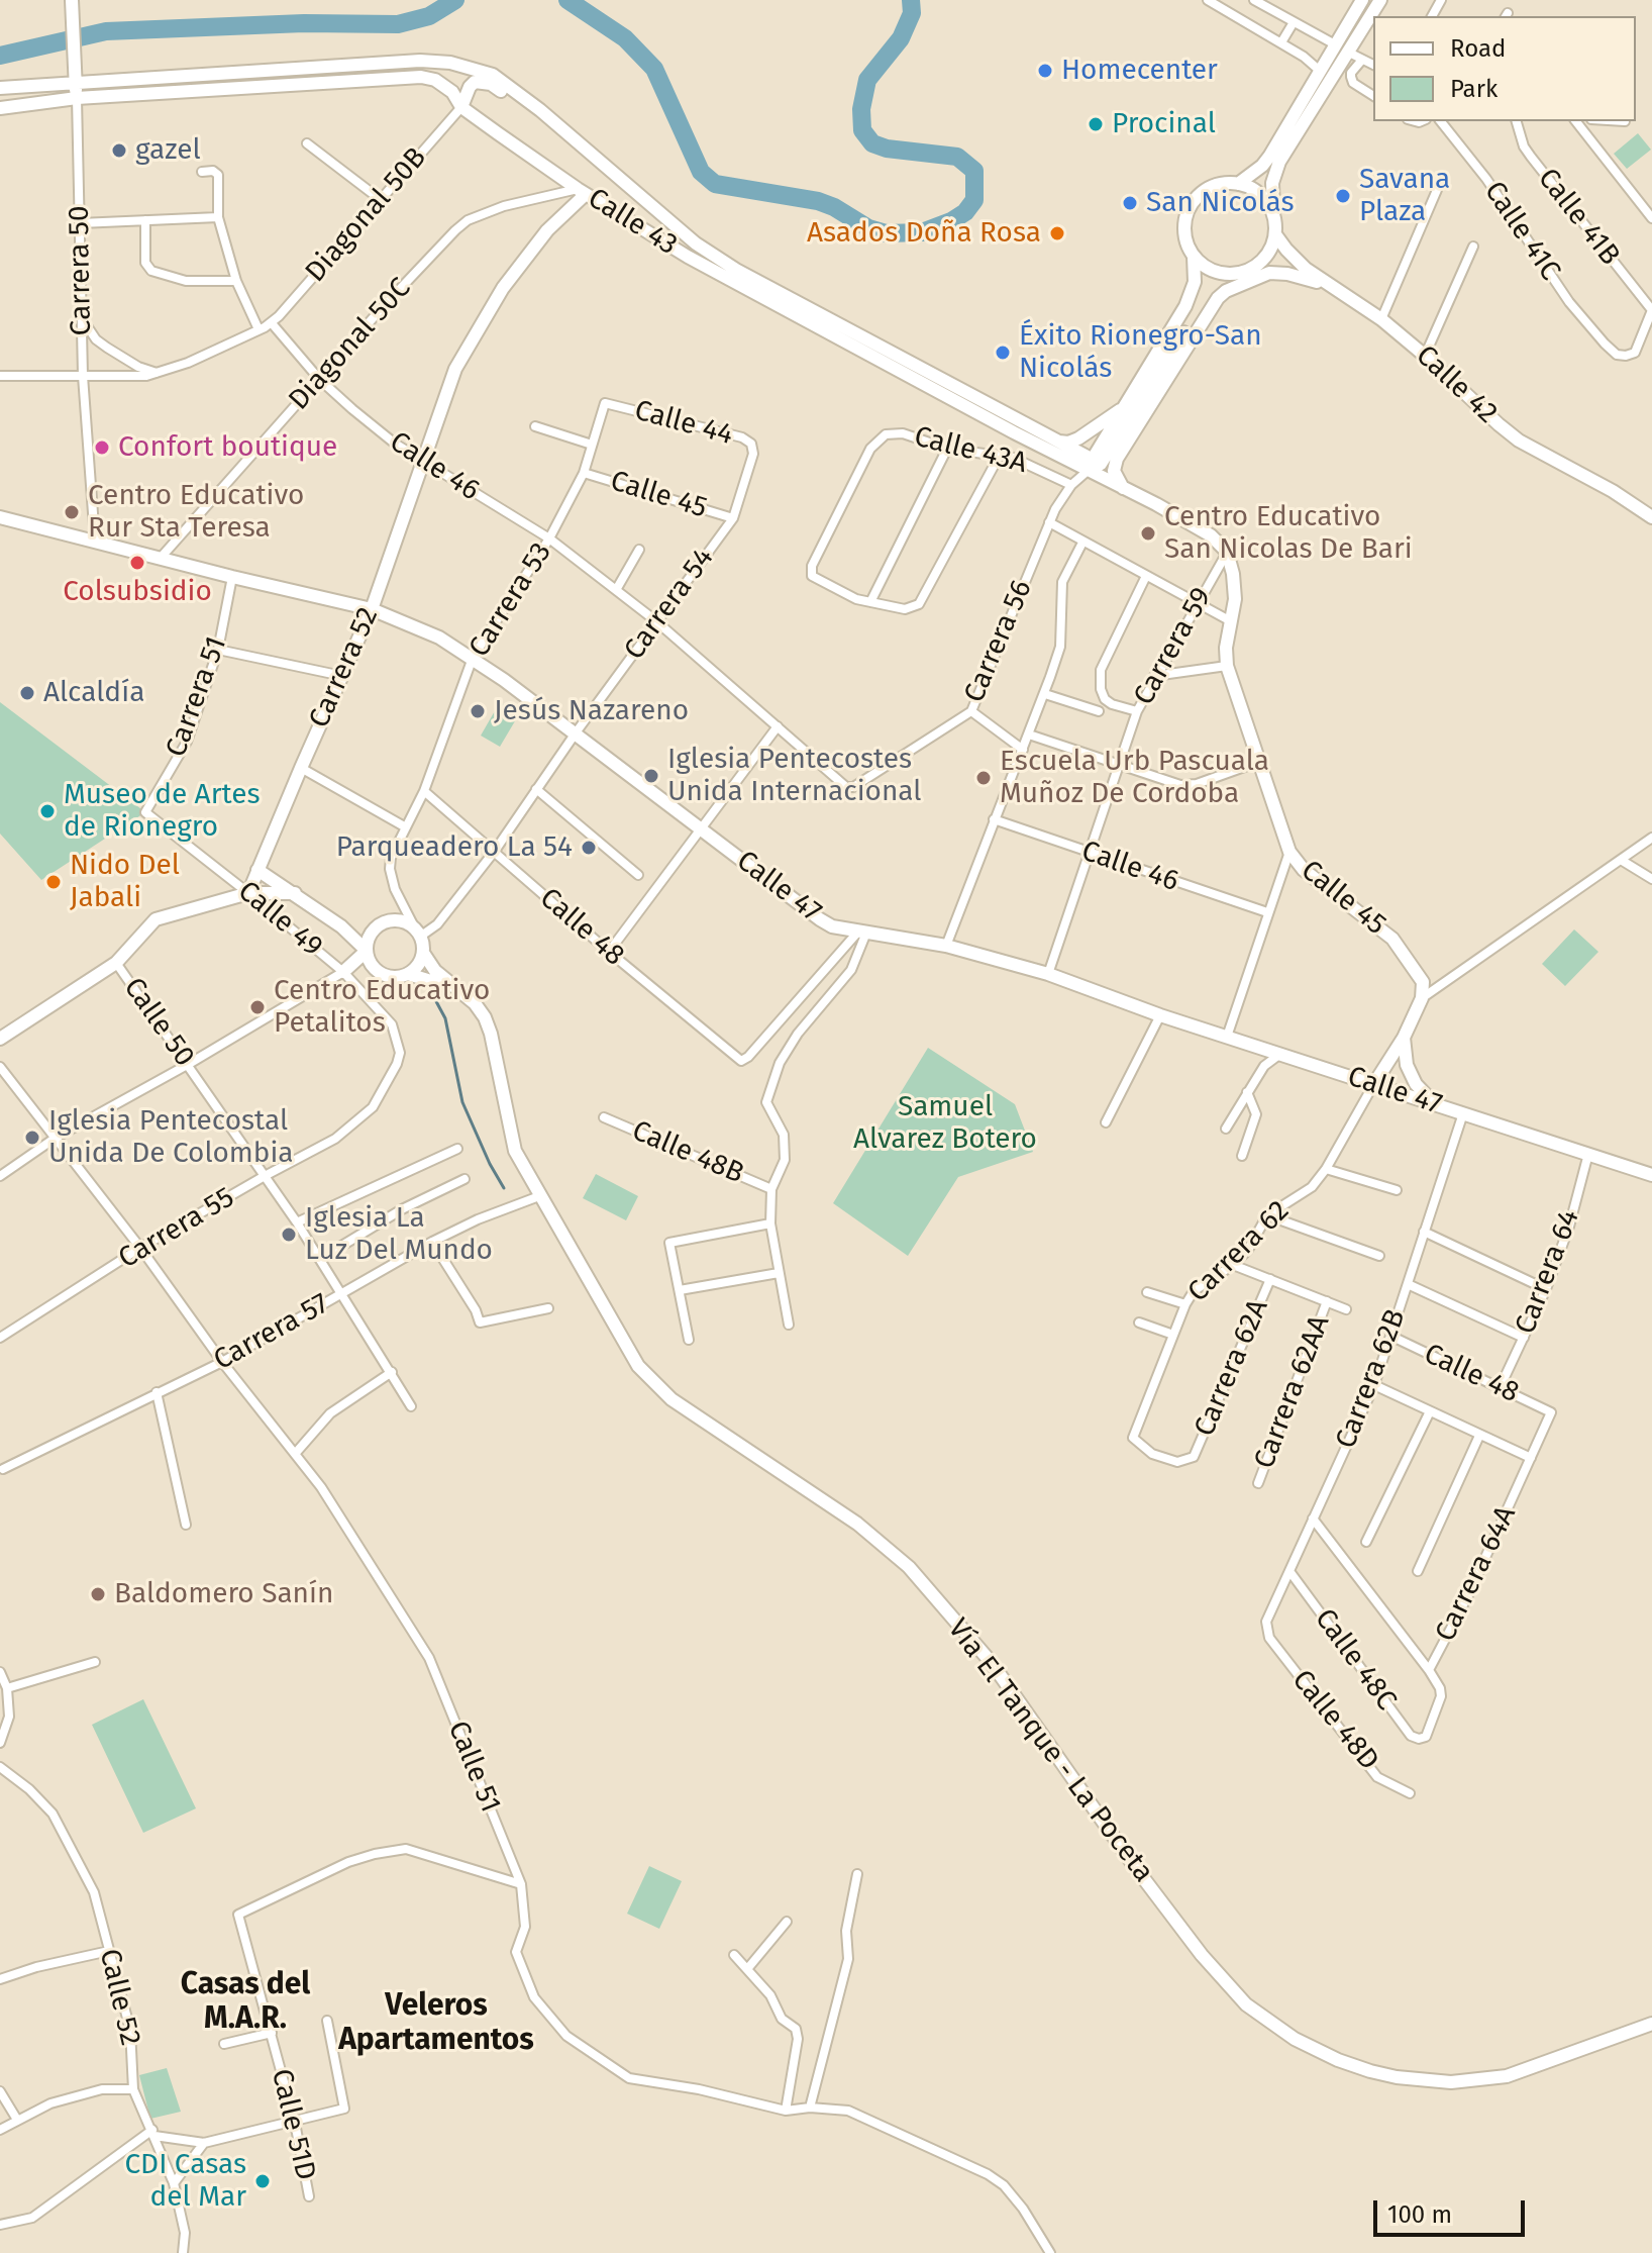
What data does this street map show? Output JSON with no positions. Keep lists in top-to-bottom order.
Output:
{
  "streets": {
    "street": [
      "Diagonal 50B",
      "Calle 41B",
      "Calle 43",
      "Calle 41C",
      "Carrera 50",
      "Diagonal 50C",
      "Calle 42",
      "Calle 44",
      "Calle 43A",
      "Calle 46",
      "Calle 45",
      "Carrera 53",
      "Carrera 54",
      "Carrera 56",
      "Carrera 59",
      "Carrera 52",
      "Carrera 51",
      "Calle 47",
      "Calle 49",
      "Calle 48",
      "Calle 50",
      "Calle 48B",
      "Carrera 55",
      "Carrera 62",
      "Carrera 64",
      "Carrera 57",
      "Carrera 62A",
      "Carrera 62B",
      "Carrera 62AA",
      "Carrera 64A",
      "Calle 48C",
      "Calle 48D",
      "Vía El Tanque - La Poceta",
      "Calle 51",
      "Calle 52",
      "Calle 51D"
    ]
  },
  "crossings": [
    ["Diagonal 50B", "Calle 43"],
    ["Diagonal 50B", "Calle 46"],
    ["Calle 41B", "Calle 41C"],
    ["Calle 43", "Carrera 50"],
    ["Calle 43", "Diagonal 50C"],
    ["Calle 43", "Calle 45"],
    ["Calle 43", "Carrera 56"],
    ["Calle 43", "Carrera 59"],
    ["Calle 43", "Carrera 52"],
    ["Carrera 50", "Calle 47"],
    ["Diagonal 50C", "Calle 46"],
    ["Diagonal 50C", "Carrera 52"],
    ["Diagonal 50C", "Calle 47"],
    ["Calle 42", "Carrera 56"],
    ["Calle 44", "Carrera 53"],
    ["Calle 44", "Carrera 54"],
    ["Calle 43A", "Carrera 56"],
    ["Calle 46", "Carrera 53"],
    ["Calle 46", "Carrera 54"],
    ["Calle 46", "Carrera 56"],
    ["Calle 46", "Carrera 59"],
    ["Calle 46", "Carrera 52"],
    ["Calle 45", "Carrera 53"],
    ["Calle 45", "Carrera 54"],
    ["Calle 45", "Carrera 59"],
    ["Carrera 53", "Carrera 54"],
    ["Carrera 53", "Calle 47"],
    ["Carrera 53", "Calle 48"],
    ["Carrera 53", "Vía El Tanque - La Poceta"],
    ["Carrera 54", "Calle 47"],
    ["Carrera 54", "Calle 48"],
    ["Carrera 54", "Vía El Tanque - La Poceta"],
    ["Carrera 59", "Calle 47"],
    ["Carrera 52", "Calle 47"],
    ["Carrera 52", "Calle 49"],
    ["Carrera 51", "Calle 47"],
    ["Carrera 51", "Calle 49"],
    ["Calle 47", "Calle 48"],
    ["Calle 47", "Carrera 62"],
    ["Calle 47", "Carrera 64"],
    ["Calle 47", "Carrera 62B"],
    ["Calle 49", "Carrera 55"],
    ["Calle 48", "Carrera 64"],
    ["Calle 48", "Carrera 62B"],
    ["Calle 48", "Carrera 64A"],
    ["Calle 50", "Carrera 55"],
    ["Calle 50", "Carrera 57"],
    ["Carrera 55", "Calle 51"],
    ["Carrera 62", "Carrera 62A"],
    ["Carrera 57", "Vía El Tanque - La Poceta"],
    ["Carrera 57", "Calle 51"],
    ["Carrera 62B", "Calle 48C"],
    ["Carrera 62B", "Calle 48D"],
    ["Carrera 64A", "Calle 48C"],
    ["Calle 51", "Calle 51D"]
  ],
  "districts": ["Casas del M.A.R.", "Veleros Apartamentos"],
  "parks": ["Samuel Alvarez Botero"],
  "places": [
    "Homecenter",
    "Procinal",
    "gazel",
    "Savana Plaza",
    "San Nicolás",
    "Asados Doña Rosa",
    "Éxito Rionegro-San Nicolás",
    "Confort boutique",
    "Centro Educativo Rur Sta Teresa",
    "Centro Educativo San Nicolas De Bari",
    "Colsubsidio",
    "Alcaldía",
    "Jesús Nazareno",
    "Iglesia Pentecostes Unida Internacional",
    "Escuela Urb Pascuala Muñoz De Cordoba",
    "Museo de Artes de Rionegro",
    "Parqueadero La 54",
    "Nido Del Jabali",
    "Centro Educativo Petalitos",
    "Iglesia Pentecostal Unida De Colombia",
    "Iglesia La Luz Del Mundo",
    "Baldomero Sanín",
    "CDI Casas del Mar"
  ],
  "legend": ["Road", "Park"],
  "scale_bar": "100 m"
}
